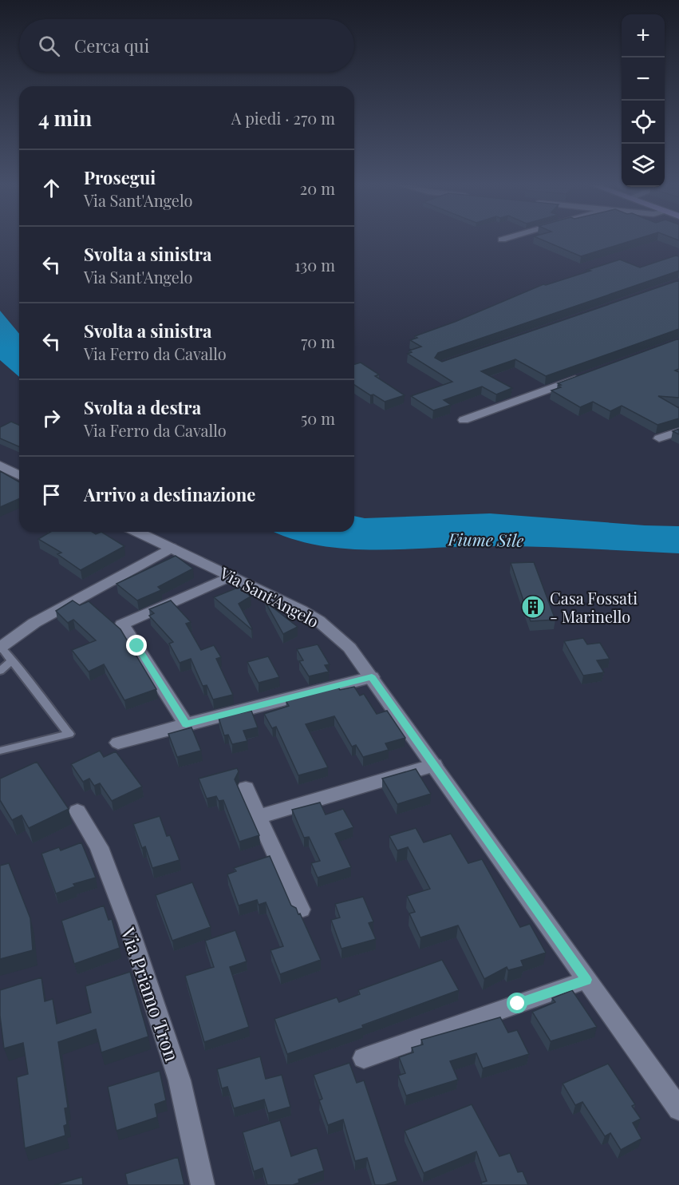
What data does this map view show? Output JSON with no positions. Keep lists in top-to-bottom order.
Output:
{
  "streets": {
    "street": ["Via Sant'Angelo", "Via Priamo Tron"]
  },
  "water": ["Fiume Sile"],
  "places": {
    "building": ["Casa Fossati - Marinello"]
  },
  "page": {
    "map_buttons": ["+", "−"],
    "search": "Cerca qui",
    "heading": ["4 min", "A piedi · 270 m"],
    "list": [
      ["Prosegui", "Via Sant'Angelo", "20 m"],
      ["Svolta a sinistra", "Via Sant'Angelo", "130 m"],
      ["Svolta a sinistra", "Via Ferro da Cavallo", "70 m"],
      ["Svolta a destra", "Via Ferro da Cavallo", "50 m"],
      "Arrivo a destinazione"
    ]
  }
}
